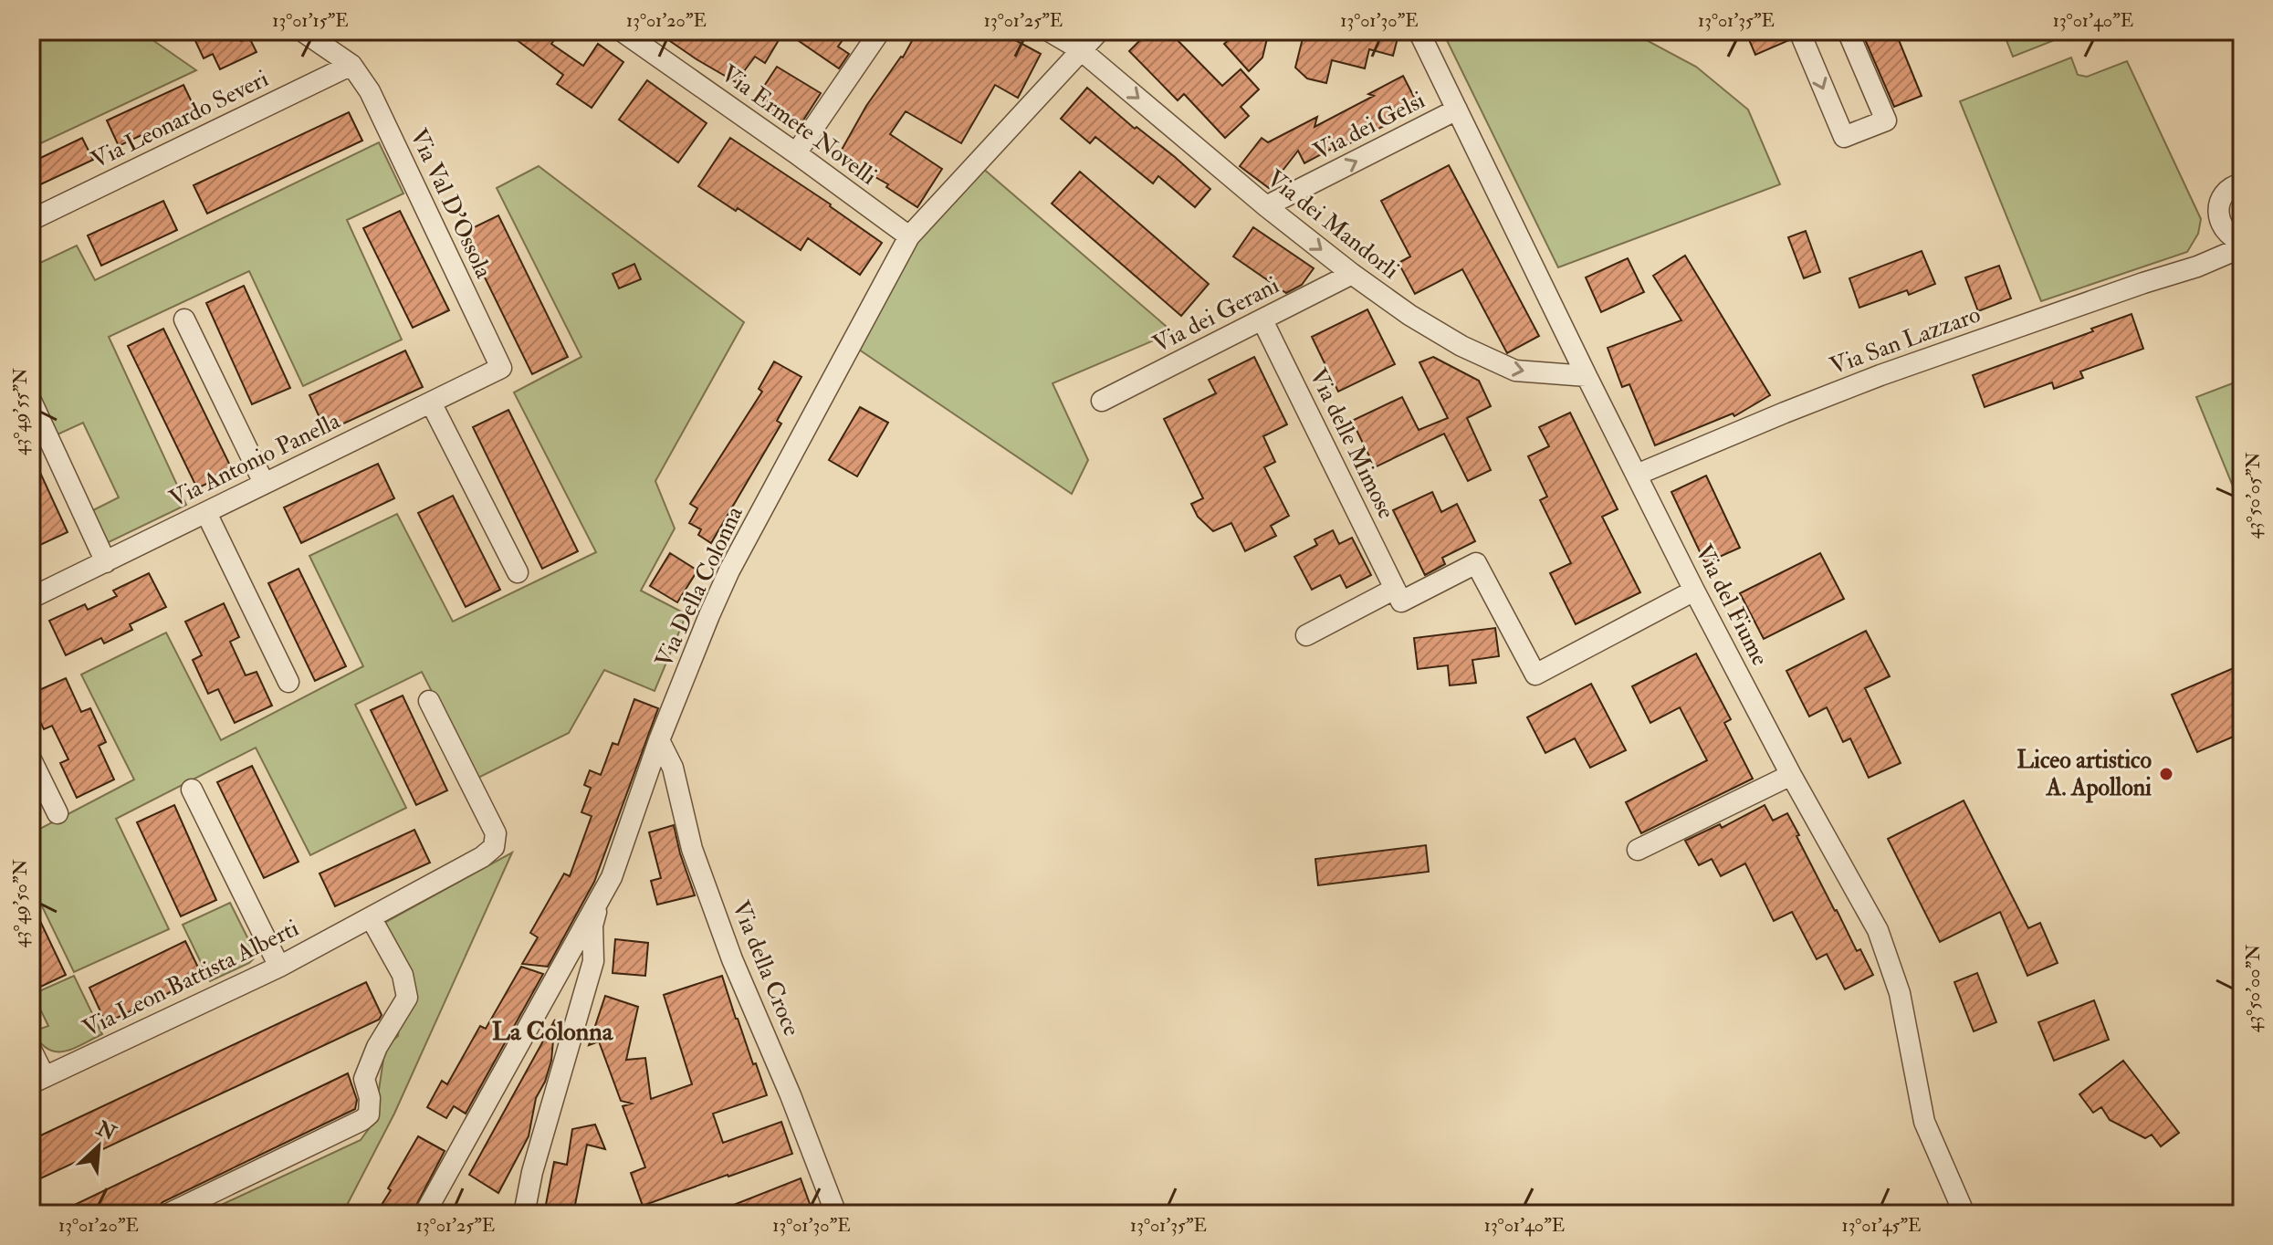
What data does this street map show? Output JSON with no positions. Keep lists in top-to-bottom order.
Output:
{
  "streets": {
    "street": [
      "Via Leonardo Severi",
      "Via Ermete Novelli",
      "Via dei Gelsi",
      "Via Val D'Ossola",
      "Via dei Mandorli",
      "Via dei Gerani",
      "Via San Lazzaro",
      "Via delle Mimose",
      "Via Antonio Panella",
      "Via Della Colonna",
      "Via del Fiume",
      "Via della Croce",
      "Via Leon Battista Alberti"
    ]
  },
  "crossings": [
    ["Via Leonardo Severi", "Via Val D'Ossola"],
    ["Via Ermete Novelli", "Via Della Colonna"],
    ["Via dei Gelsi", "Via dei Mandorli"],
    ["Via dei Gelsi", "Via del Fiume"],
    ["Via Val D'Ossola", "Via Antonio Panella"],
    ["Via dei Mandorli", "Via dei Gerani"],
    ["Via dei Mandorli", "Via Della Colonna"],
    ["Via dei Mandorli", "Via del Fiume"],
    ["Via dei Gerani", "Via delle Mimose"],
    ["Via San Lazzaro", "Via del Fiume"],
    ["Via Della Colonna", "Via della Croce"]
  ],
  "one_way": ["Via dei Gelsi", "Via dei Mandorli"],
  "districts": ["La Colonna"],
  "places": ["Liceo artistico A. Apolloni"],
  "north": "top right",
  "coordinates": [
    "13°01'15\"E",
    "13°01'20\"E",
    "13°01'25\"E",
    "13°01'30\"E",
    "13°01'35\"E",
    "13°01'40\"E",
    "43°49'55\"N",
    "43°50'05\"N",
    "43°49'50\"N",
    "43°50'00\"N",
    "13°01'45\"E"
  ]
}
